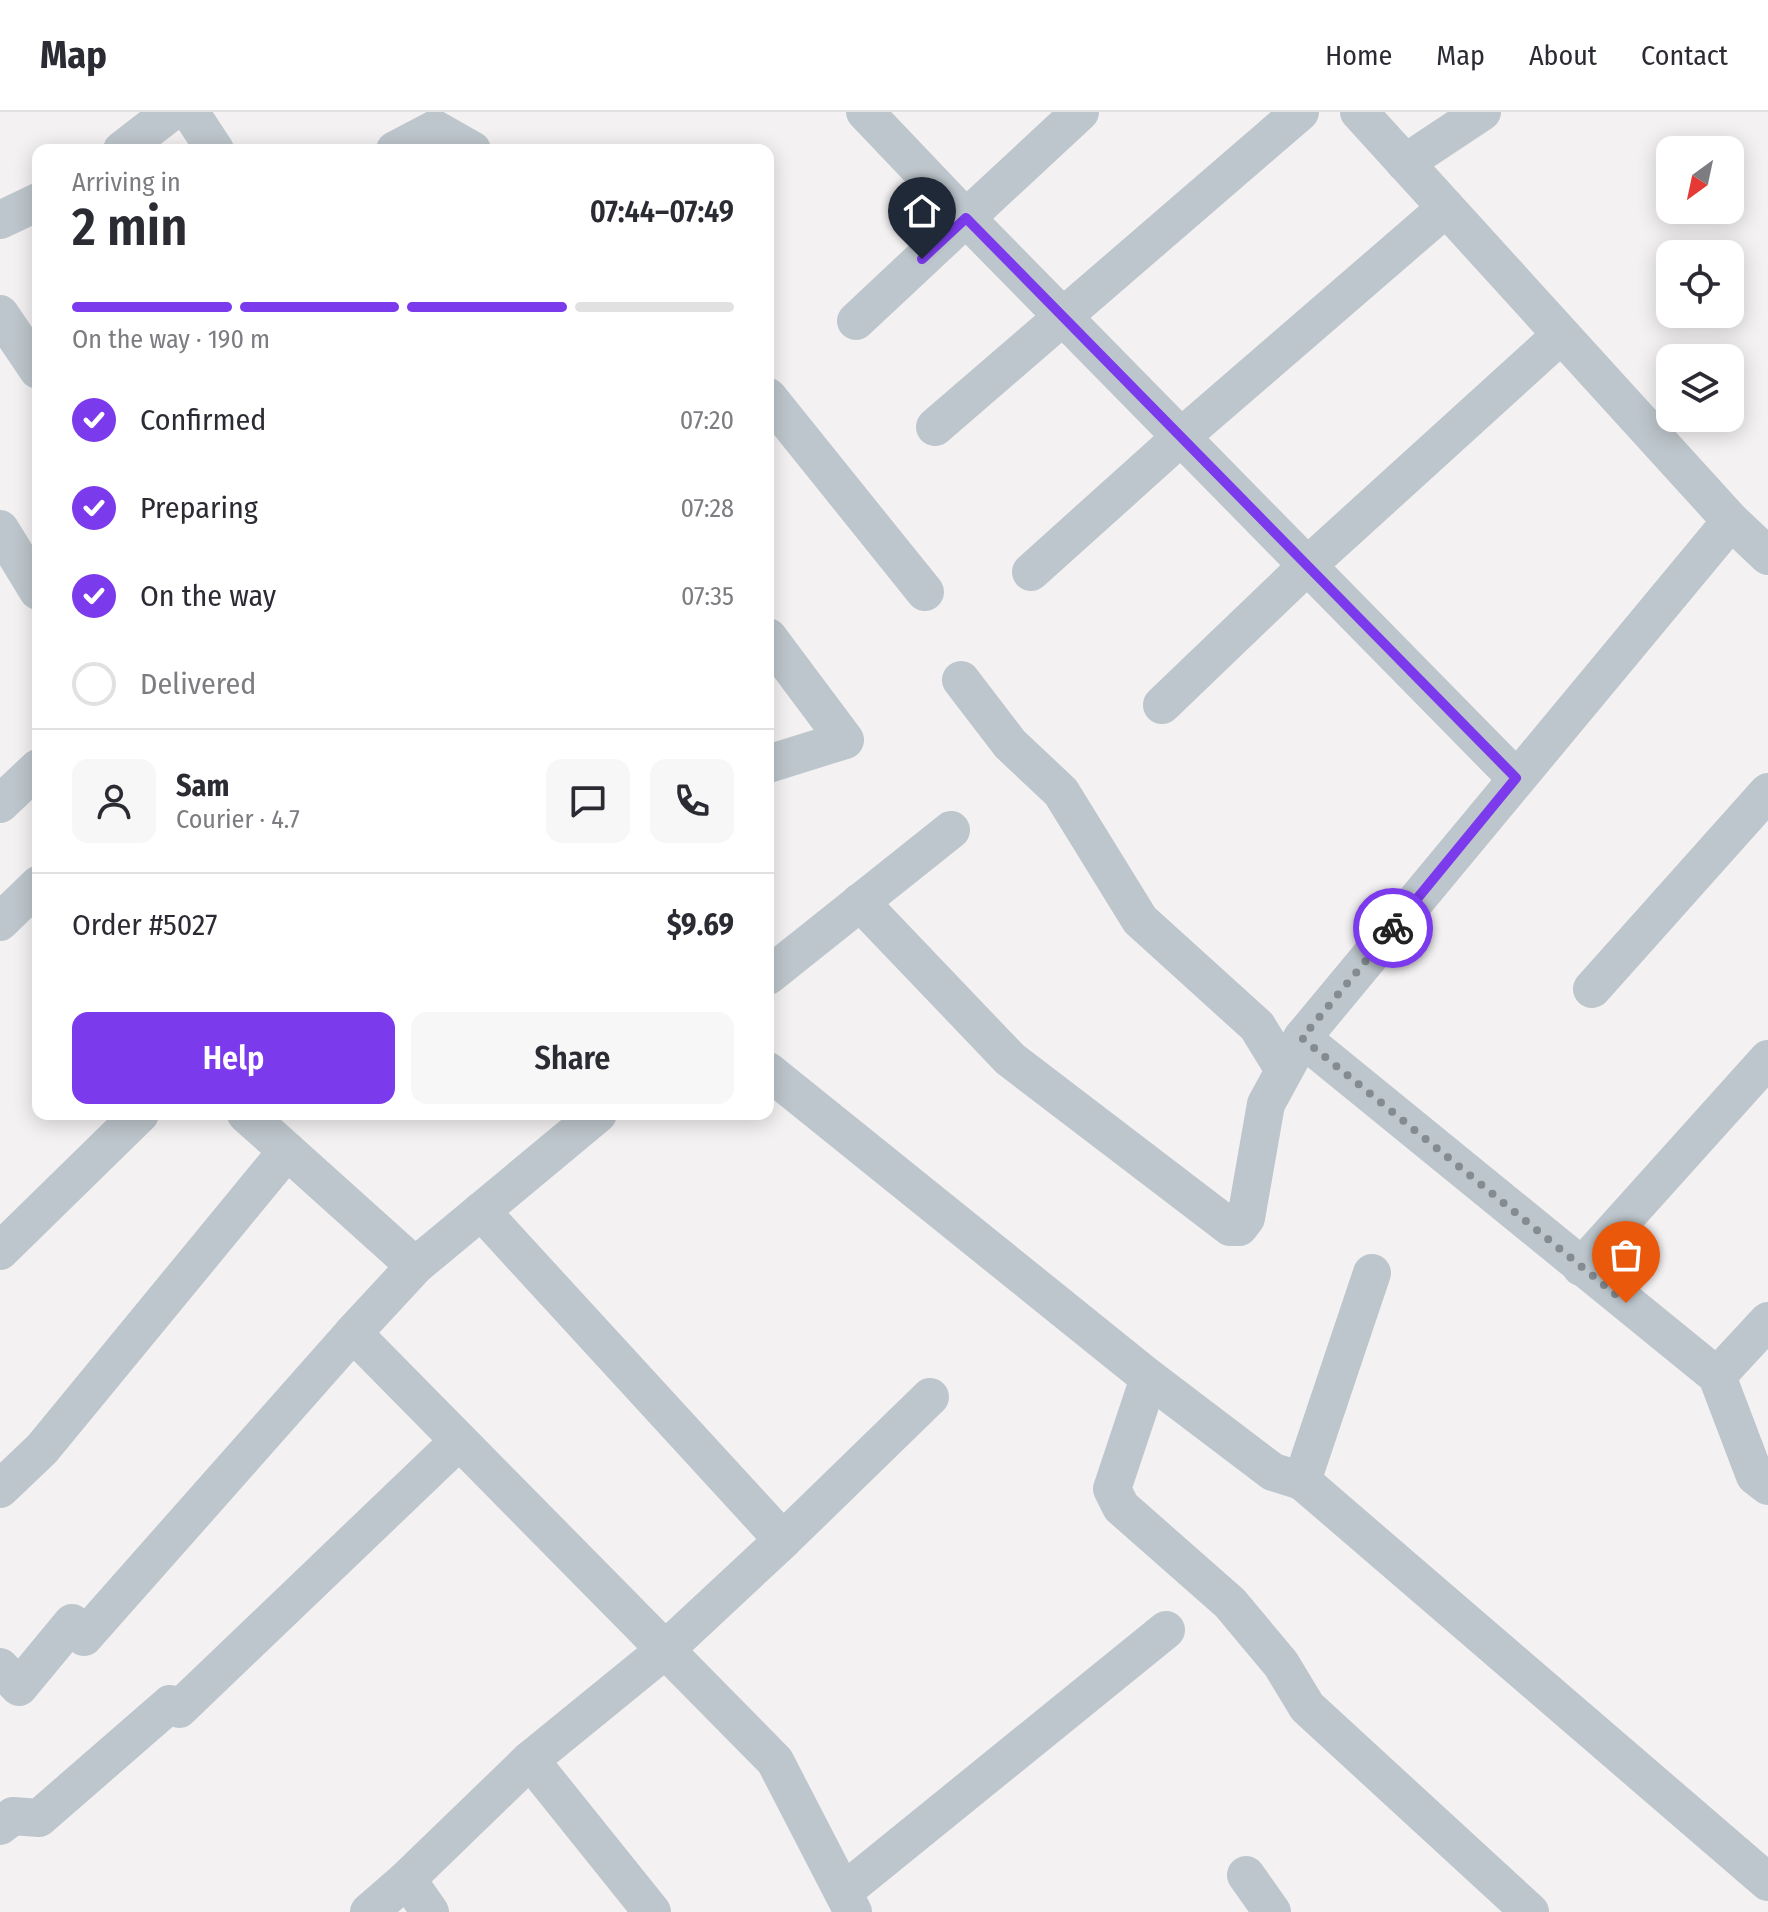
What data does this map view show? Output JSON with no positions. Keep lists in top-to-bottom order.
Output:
{
  "north": "bottom left",
  "page": {
    "header": "Map",
    "nav": [
      "Home",
      "Map",
      "About",
      "Contact"
    ],
    "heading": ["2 min", "Arriving in", "07:44–07:49"],
    "panel": [
      "Sam",
      "Courier · 4.7",
      "Order #5027",
      "$9.69"
    ],
    "bar": "On the way · 190 m",
    "list": [
      ["Confirmed", "07:20"],
      ["Preparing", "07:28"],
      ["On the way", "07:35"],
      "Delivered"
    ],
    "buttons": ["Help", "Share"]
  }
}
